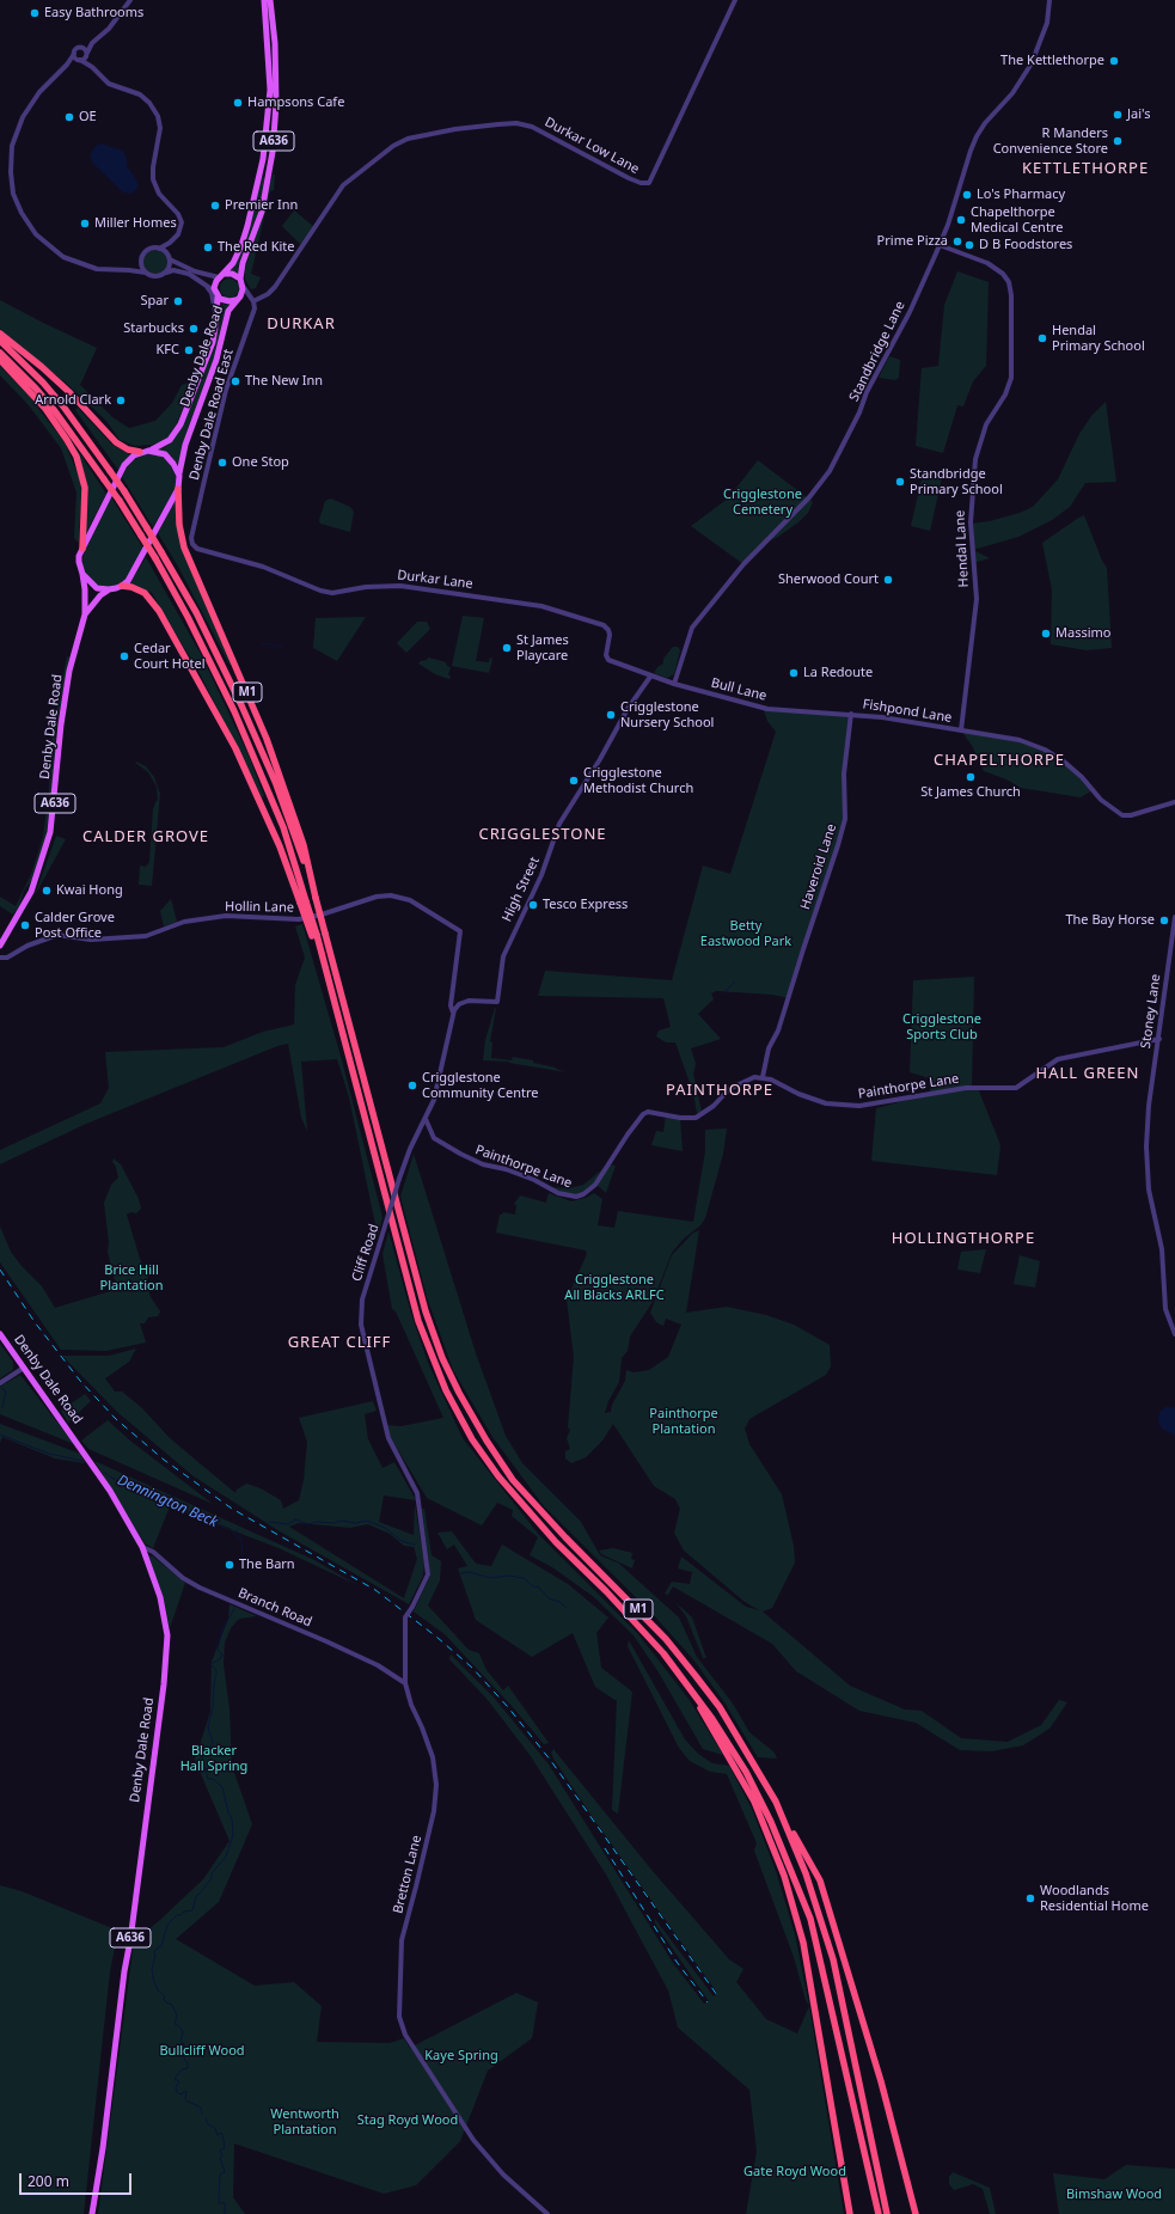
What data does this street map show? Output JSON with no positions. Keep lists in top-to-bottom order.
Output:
{
  "streets": {
    "highway": ["M1"],
    "main road": ["A636", "Denby Dale Road"],
    "street": [
      "Durkar Low Lane",
      "Standbridge Lane",
      "Denby Dale Road East",
      "Hendal Lane",
      "Durkar Lane",
      "Bull Lane",
      "Fishpond Lane",
      "Haveroid Lane",
      "High Street",
      "Hollin Lane",
      "Stoney Lane",
      "Painthorpe Lane",
      "Cliff Road",
      "Branch Road",
      "Bretton Lane"
    ]
  },
  "crossings": [
    ["A636", "Denby Dale Road"],
    ["Durkar Low Lane", "Denby Dale Road East"],
    ["Standbridge Lane", "Hendal Lane"],
    ["Standbridge Lane", "Bull Lane"],
    ["Denby Dale Road", "M1"],
    ["Denby Dale Road", "Branch Road"],
    ["Denby Dale Road East", "Durkar Lane"],
    ["Hendal Lane", "Fishpond Lane"],
    ["Durkar Lane", "Bull Lane"],
    ["Durkar Lane", "High Street"],
    ["Bull Lane", "Fishpond Lane"],
    ["Bull Lane", "Haveroid Lane"],
    ["Bull Lane", "High Street"],
    ["Fishpond Lane", "Haveroid Lane"],
    ["Haveroid Lane", "Painthorpe Lane"],
    ["High Street", "Hollin Lane"],
    ["High Street", "Cliff Road"],
    ["Hollin Lane", "Cliff Road"],
    ["Stoney Lane", "Painthorpe Lane"],
    ["Painthorpe Lane", "Cliff Road"],
    ["Cliff Road", "Bretton Lane"],
    ["Branch Road", "Bretton Lane"]
  ],
  "districts": [
    "KETTLETHORPE",
    "DURKAR",
    "CHAPELTHORPE",
    "CRIGGLESTONE",
    "CALDER GROVE",
    "HALL GREEN",
    "PAINTHORPE",
    "HOLLINGTHORPE",
    "GREAT CLIFF"
  ],
  "water": ["Dennington Beck"],
  "parks": [
    "Crigglestone Cemetery",
    "Betty Eastwood Park",
    "Crigglestone Sports Club",
    "Brice Hill Plantation",
    "Crigglestone All Blacks ARLFC",
    "Painthorpe Plantation",
    "Blacker Hall Spring",
    "Bullcliff Wood",
    "Kaye Spring",
    "Wentworth Plantation",
    "Stag Royd Wood",
    "Gate Royd Wood",
    "Bimshaw Wood"
  ],
  "places": [
    "Easy Bathrooms",
    "The Kettlethorpe",
    "Hampsons Cafe",
    "Jai's",
    "OE",
    "R Manders Convenience Store",
    "Lo's Pharmacy",
    "Premier Inn",
    "Chapelthorpe Medical Centre",
    "Miller Homes",
    "Prime Pizza",
    "D B Foodstores",
    "The Red Kite",
    "Spar",
    "Starbucks",
    "Hendal Primary School",
    "KFC",
    "The New Inn",
    "Arnold Clark",
    "One Stop",
    "Standbridge Primary School",
    "Sherwood Court",
    "Massimo",
    "St James Playcare",
    "Cedar Court Hotel",
    "La Redoute",
    "Crigglestone Nursery School",
    "St James Church",
    "Crigglestone Methodist Church",
    "Kwai Hong",
    "Tesco Express",
    "The Bay Horse",
    "Calder Grove Post Office",
    "Crigglestone Community Centre",
    "The Barn",
    "Woodlands Residential Home"
  ],
  "scale_bar": "200 m"
}
